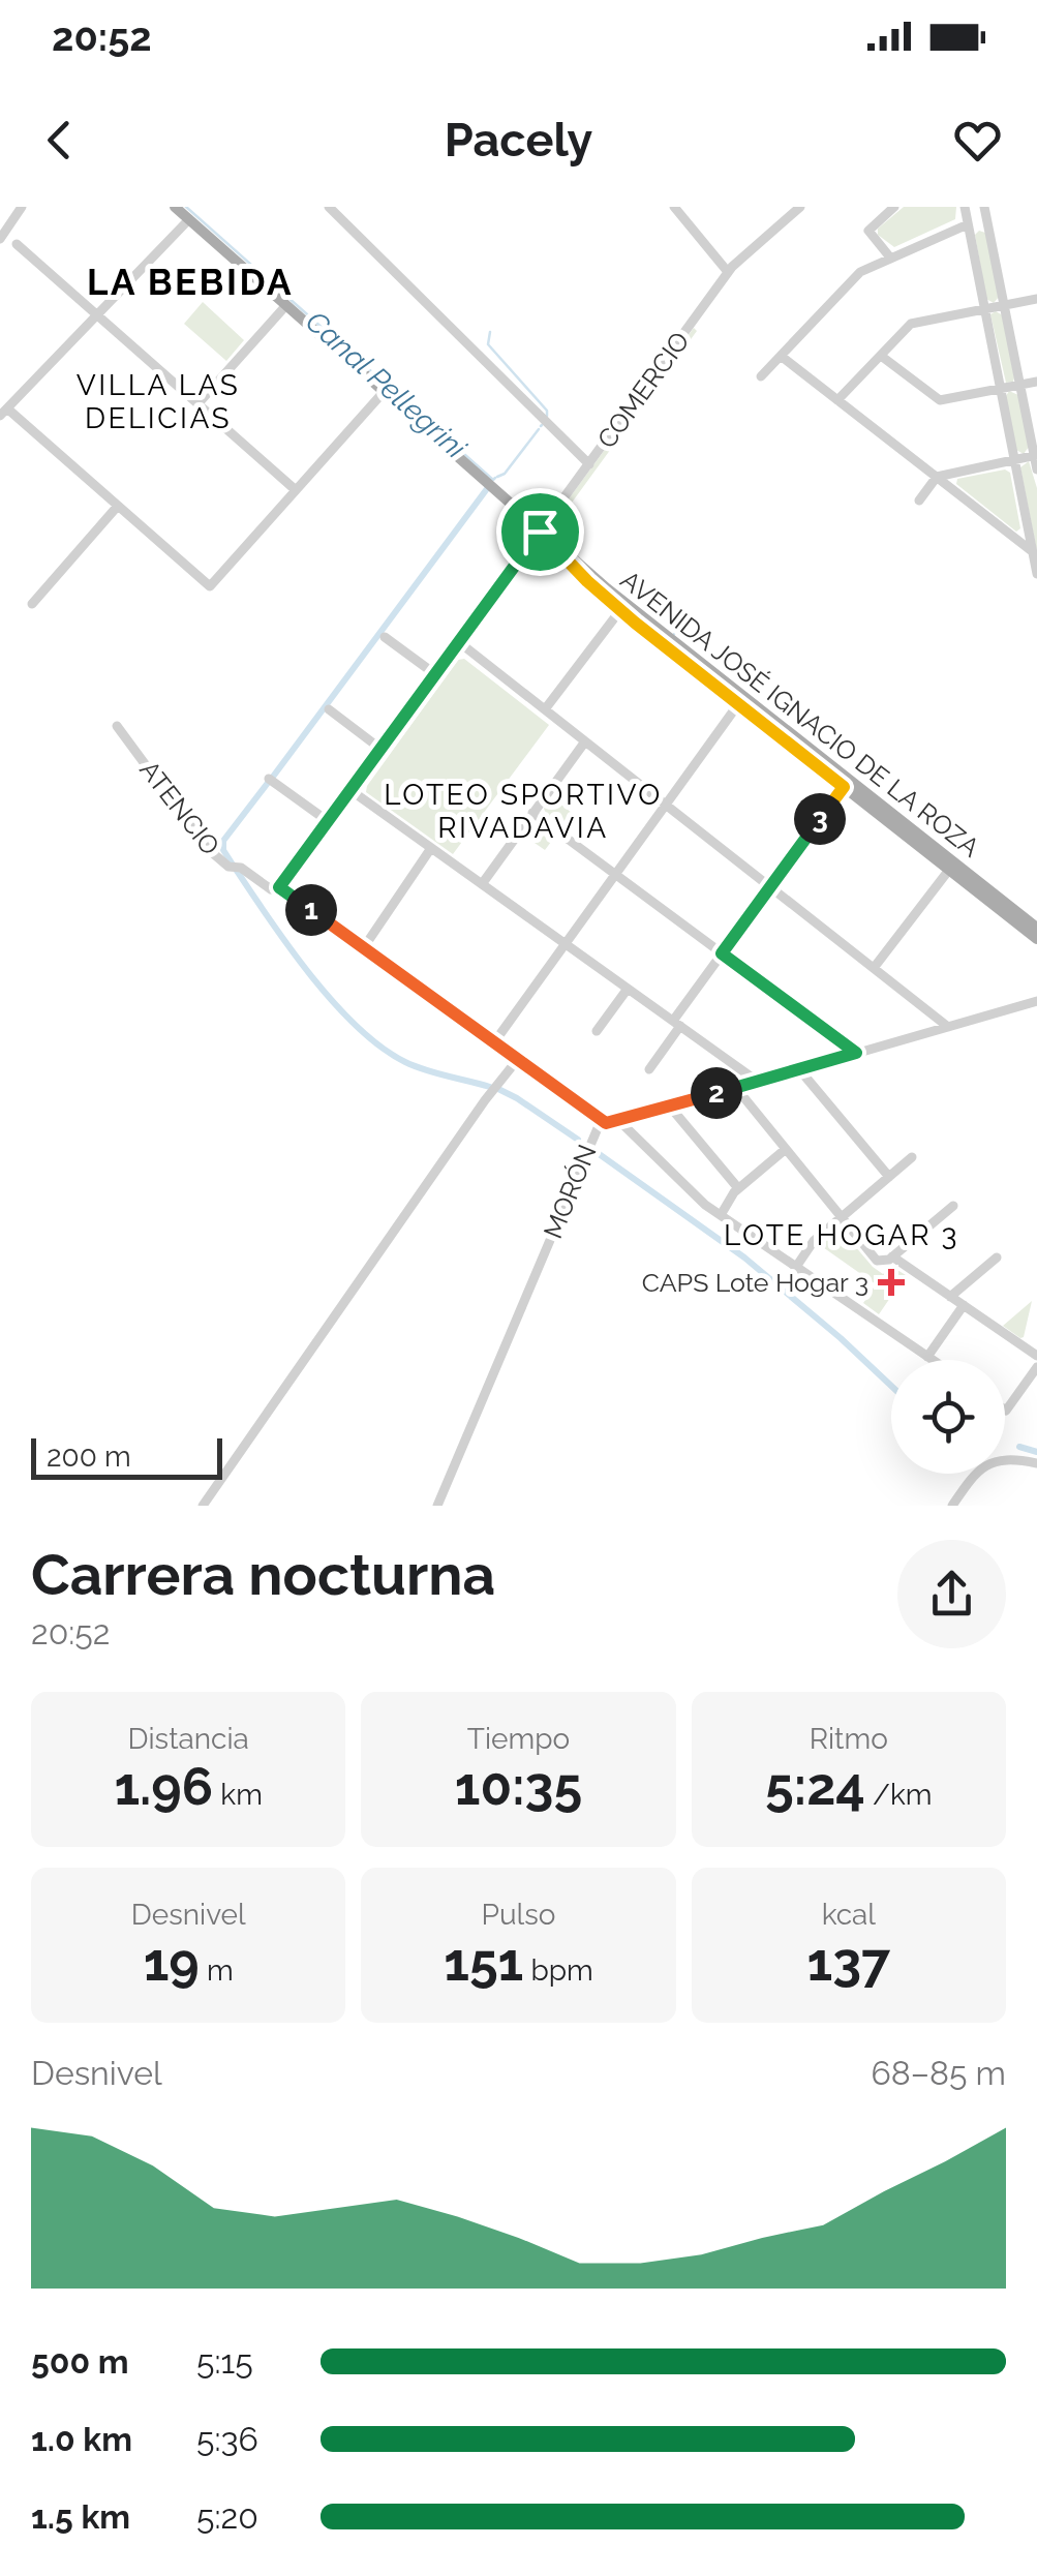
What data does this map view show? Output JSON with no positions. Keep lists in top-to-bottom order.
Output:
{
  "streets": {
    "main road": ["AVENIDA JOSÉ IGNACIO DE LA ROZA"],
    "street": ["COMERCIO", "ATENCIO", "MORÓN"]
  },
  "crossings": [
    ["COMERCIO", "AVENIDA JOSÉ IGNACIO DE LA ROZA"],
    ["COMERCIO", "ATENCIO"],
    ["ATENCIO", "MORÓN"]
  ],
  "districts": [
    "LA BEBIDA",
    "VILLA LAS DELICIAS",
    "LOTEO SPORTIVO RIVADAVIA",
    "LOTE HOGAR 3"
  ],
  "water": ["Canal Pellegrini"],
  "places": {
    "health": ["CAPS Lote Hogar 3"]
  },
  "scale_bar": "200 m",
  "page": {
    "status": "20:52",
    "header": "Pacely",
    "pins": ["3", "1", "2"],
    "scale": "200 m",
    "heading": ["Carrera nocturna", "20:52"],
    "stats": [
      ["Distancia", "1.96 km"],
      ["Tiempo", "10:35"],
      ["Ritmo", "5:24 /km"],
      ["Desnivel", "19 m"],
      ["Pulso", "151 bpm"],
      ["kcal", "137"]
    ],
    "chart": ["Desnivel", "68–85 m"],
    "list": [
      {
        "name": "500 m",
        "note": "5:15"
      },
      {
        "name": "1.0 km",
        "note": "5:36"
      },
      {
        "name": "1.5 km",
        "note": "5:20"
      }
    ]
  }
}
